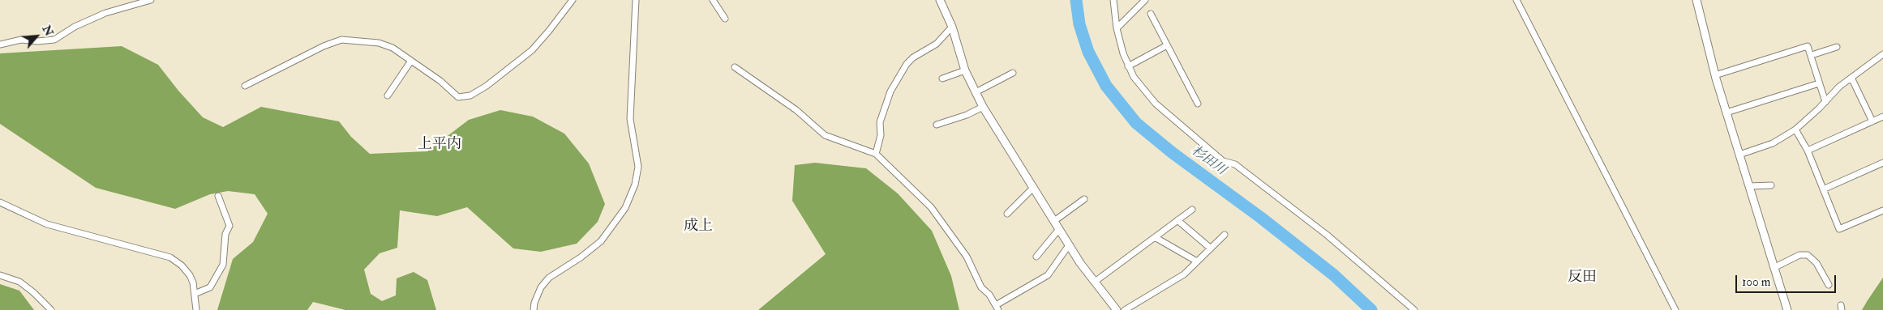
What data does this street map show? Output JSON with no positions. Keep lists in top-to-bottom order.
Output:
{
  "districts": ["上平内", "成上", "反田"],
  "water": ["杉田川"],
  "scale_bar": "100 m",
  "north": "top right"
}
